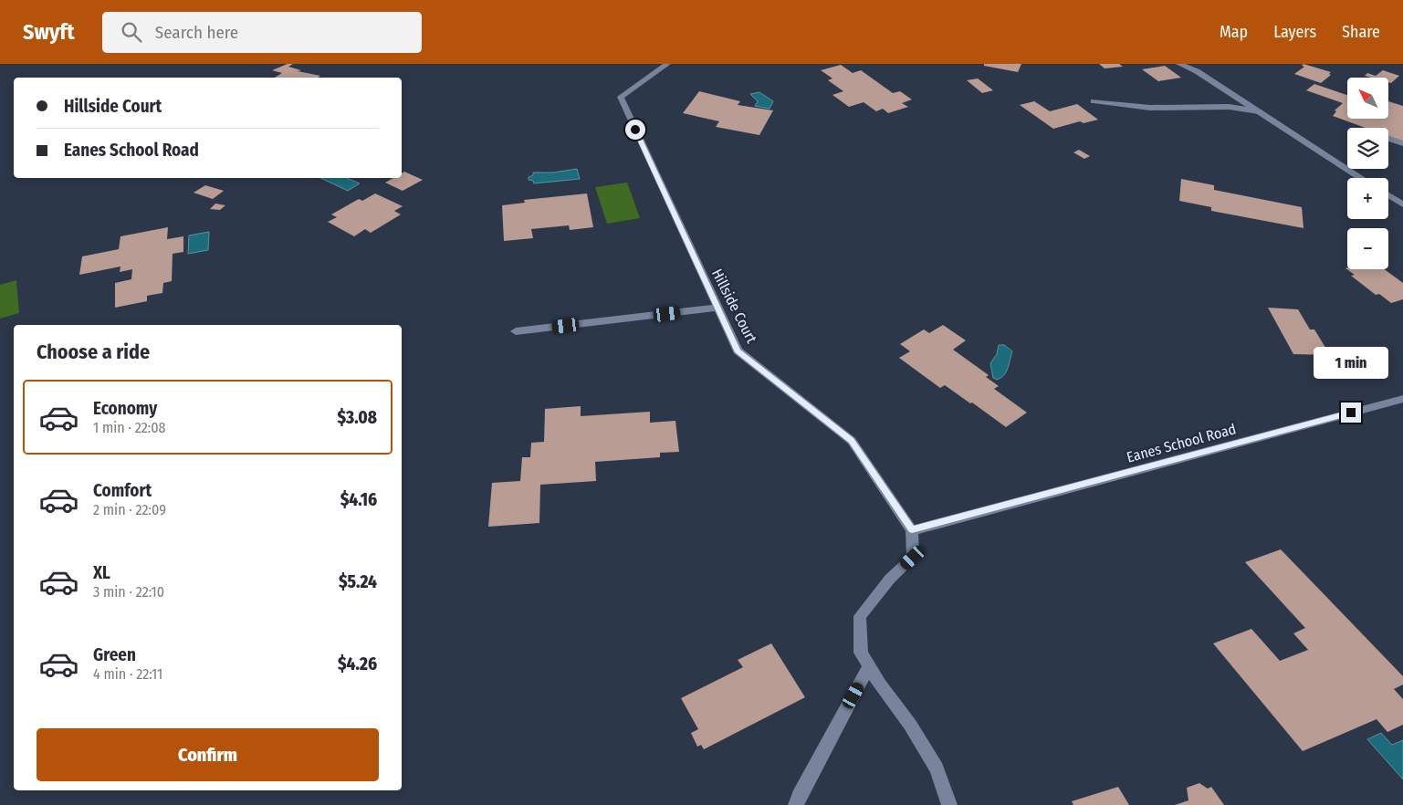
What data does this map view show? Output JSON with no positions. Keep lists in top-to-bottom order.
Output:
{
  "streets": {
    "street": ["Hillside Court", "Eanes School Road"]
  },
  "crossings": [
    ["Hillside Court", "Eanes School Road"]
  ],
  "north": "top left",
  "page": {
    "header": "Swyft",
    "search": "Search here",
    "nav": ["Map", "Layers", "Share"],
    "map_buttons": ["+", "−"],
    "banner": ["Hillside Court", "Eanes School Road"],
    "heading": "Choose a ride",
    "bubble": "1 min",
    "list": [
      {
        "name": "Economy",
        "note": "1 min · 22:08",
        "value": "$3.08"
      },
      {
        "name": "Comfort",
        "note": "2 min · 22:09",
        "value": "$4.16"
      },
      {
        "name": "XL",
        "note": "3 min · 22:10",
        "value": "$5.24"
      },
      {
        "name": "Green",
        "note": "4 min · 22:11",
        "value": "$4.26"
      }
    ],
    "buttons": "Confirm"
  }
}
